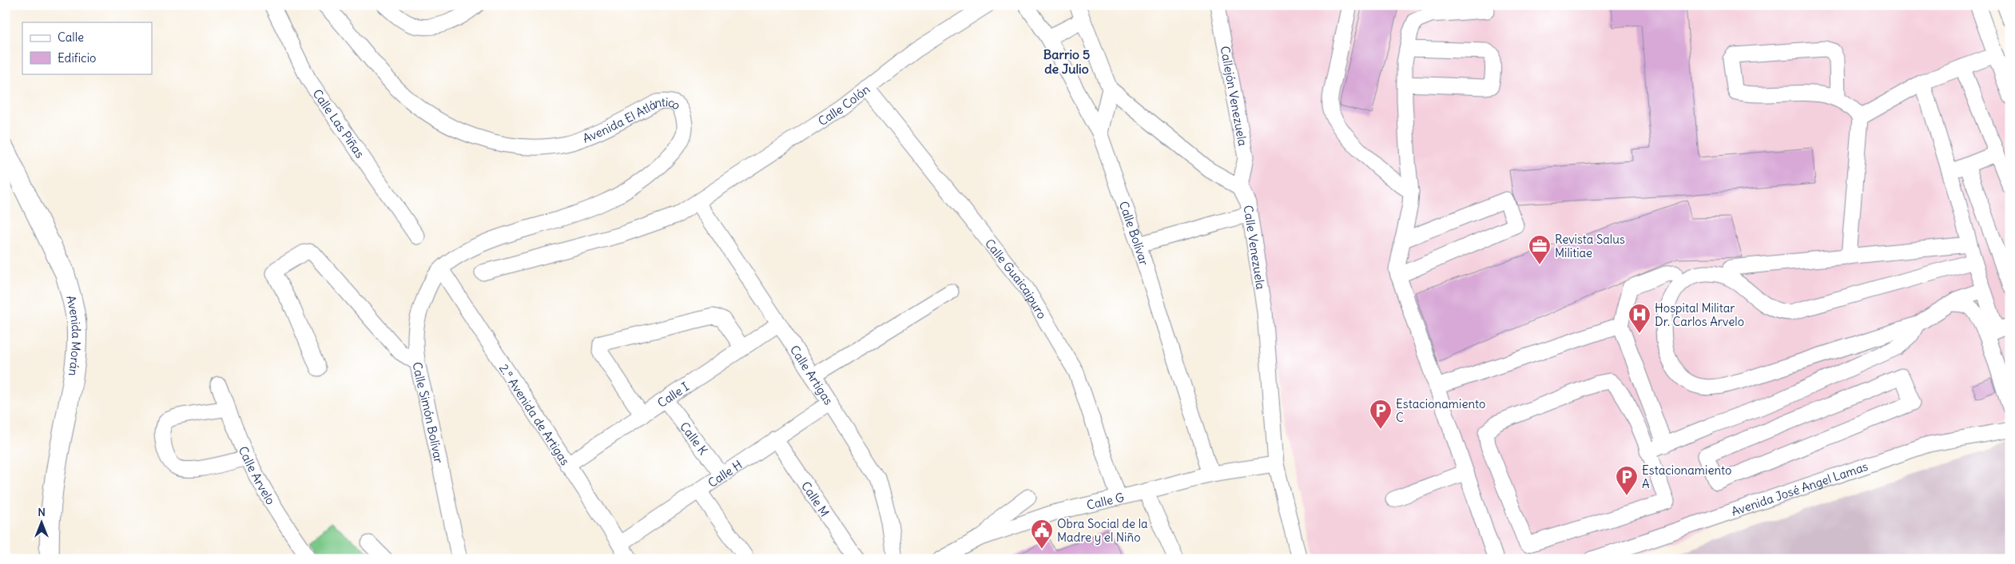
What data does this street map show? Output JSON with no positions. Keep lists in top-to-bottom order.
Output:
{
  "streets": {
    "main road": ["Avenida Morán"],
    "street": [
      "Callejón Venezuela",
      "Calle Colón",
      "Calle Las Piñas",
      "Avenida El Atlántico",
      "Calle Bolívar",
      "Calle Venezuela",
      "Calle Guaicaipuro",
      "Calle Artigas",
      "Calle I",
      "Calle Simón Bolívar",
      "2.ª Avenida de Artigas",
      "Calle K",
      "Calle H",
      "Calle Arvelo",
      "Avenida José Angel Lamas",
      "Calle M",
      "Calle G"
    ]
  },
  "crossings": [
    ["Callejón Venezuela", "Calle Venezuela"],
    ["Calle Colón", "Calle Guaicaipuro"],
    ["Calle Colón", "Calle Artigas"],
    ["Avenida El Atlántico", "Calle Simón Bolívar"],
    ["Avenida El Atlántico", "2.ª Avenida de Artigas"],
    ["Calle Bolívar", "Calle G"],
    ["Calle Venezuela", "Calle G"],
    ["Calle Guaicaipuro", "Calle G"],
    ["Calle Artigas", "Calle I"],
    ["Calle Artigas", "Calle H"],
    ["Calle I", "2.ª Avenida de Artigas"],
    ["Calle I", "Calle K"],
    ["Calle Simón Bolívar", "2.ª Avenida de Artigas"],
    ["2.ª Avenida de Artigas", "Calle H"],
    ["Calle K", "Calle H"],
    ["Calle H", "Calle M"]
  ],
  "districts": ["Barrio 5 de Julio"],
  "places": {
    "office": ["Revista Salus Militiae"],
    "hospital": ["Hospital Militar Dr. Carlos Arvelo"],
    "parking": ["Estacionamiento C", "Estacionamiento A"],
    "public building": ["Obra Social de la Madre y el Niño"]
  },
  "legend": ["Calle", "Edificio"],
  "north": "top"
}
